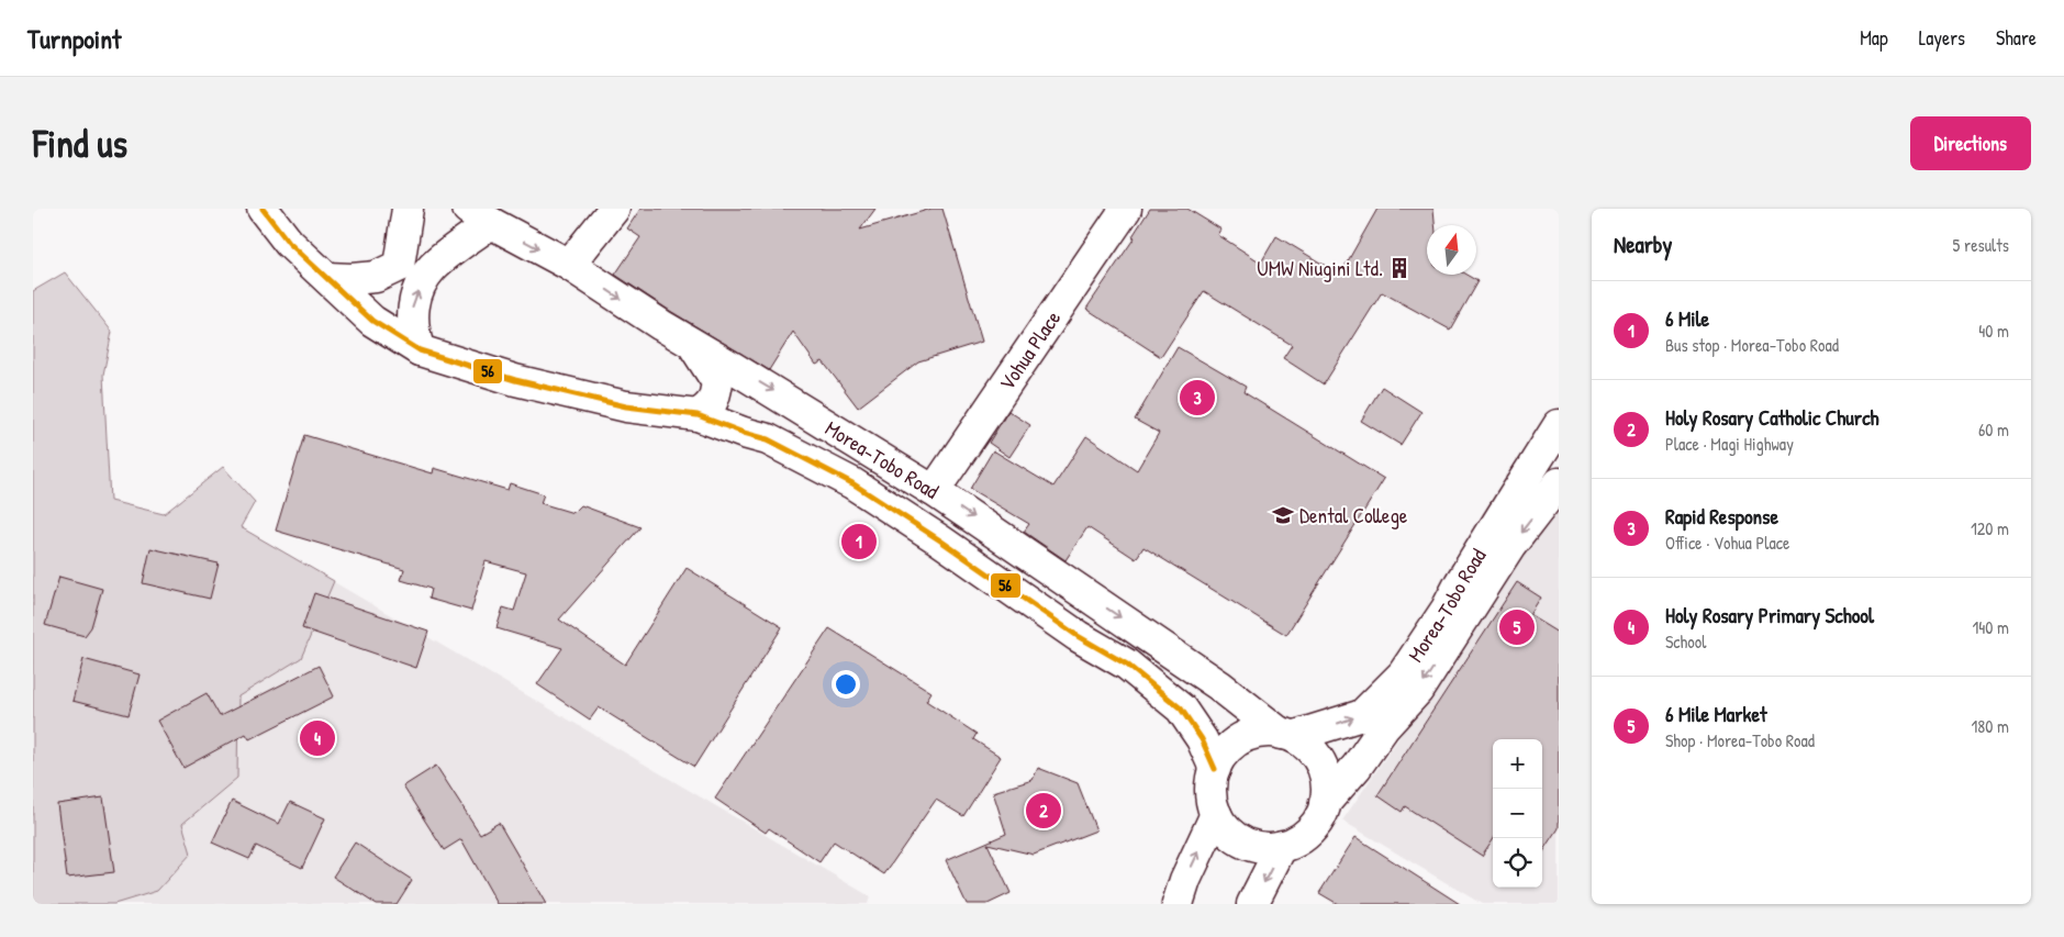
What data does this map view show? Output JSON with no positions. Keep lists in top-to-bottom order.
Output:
{
  "streets": {
    "main road": ["Vohua Place", "Morea-Tobo Road"]
  },
  "crossings": [
    ["Vohua Place", "Morea-Tobo Road"]
  ],
  "places": {
    "building": ["UMW Niugini Ltd."],
    "school or university": ["Dental College"]
  },
  "lines": ["transit line 56"],
  "north": "top",
  "page": {
    "header": "Turnpoint",
    "nav": ["Map", "Layers", "Share"],
    "buttons": "Directions",
    "title": "Find us",
    "heading": ["Nearby", "5 results"],
    "list": [
      {
        "mark": "1",
        "name": "6 Mile",
        "note": "Bus stop · Morea-Tobo Road",
        "value": "40 m"
      },
      {
        "mark": "2",
        "name": "Holy Rosary Catholic Church",
        "note": "Place · Magi Highway",
        "value": "60 m"
      },
      {
        "mark": "3",
        "name": "Rapid Response",
        "note": "Office · Vohua Place",
        "value": "120 m"
      },
      {
        "mark": "4",
        "name": "Holy Rosary Primary School",
        "note": "School",
        "value": "140 m"
      },
      {
        "mark": "5",
        "name": "6 Mile Market",
        "note": "Shop · Morea-Tobo Road",
        "value": "180 m"
      }
    ],
    "pins": [
      "3",
      "1",
      "5",
      "4",
      "2"
    ],
    "map_buttons": ["+", "−"]
  }
}
